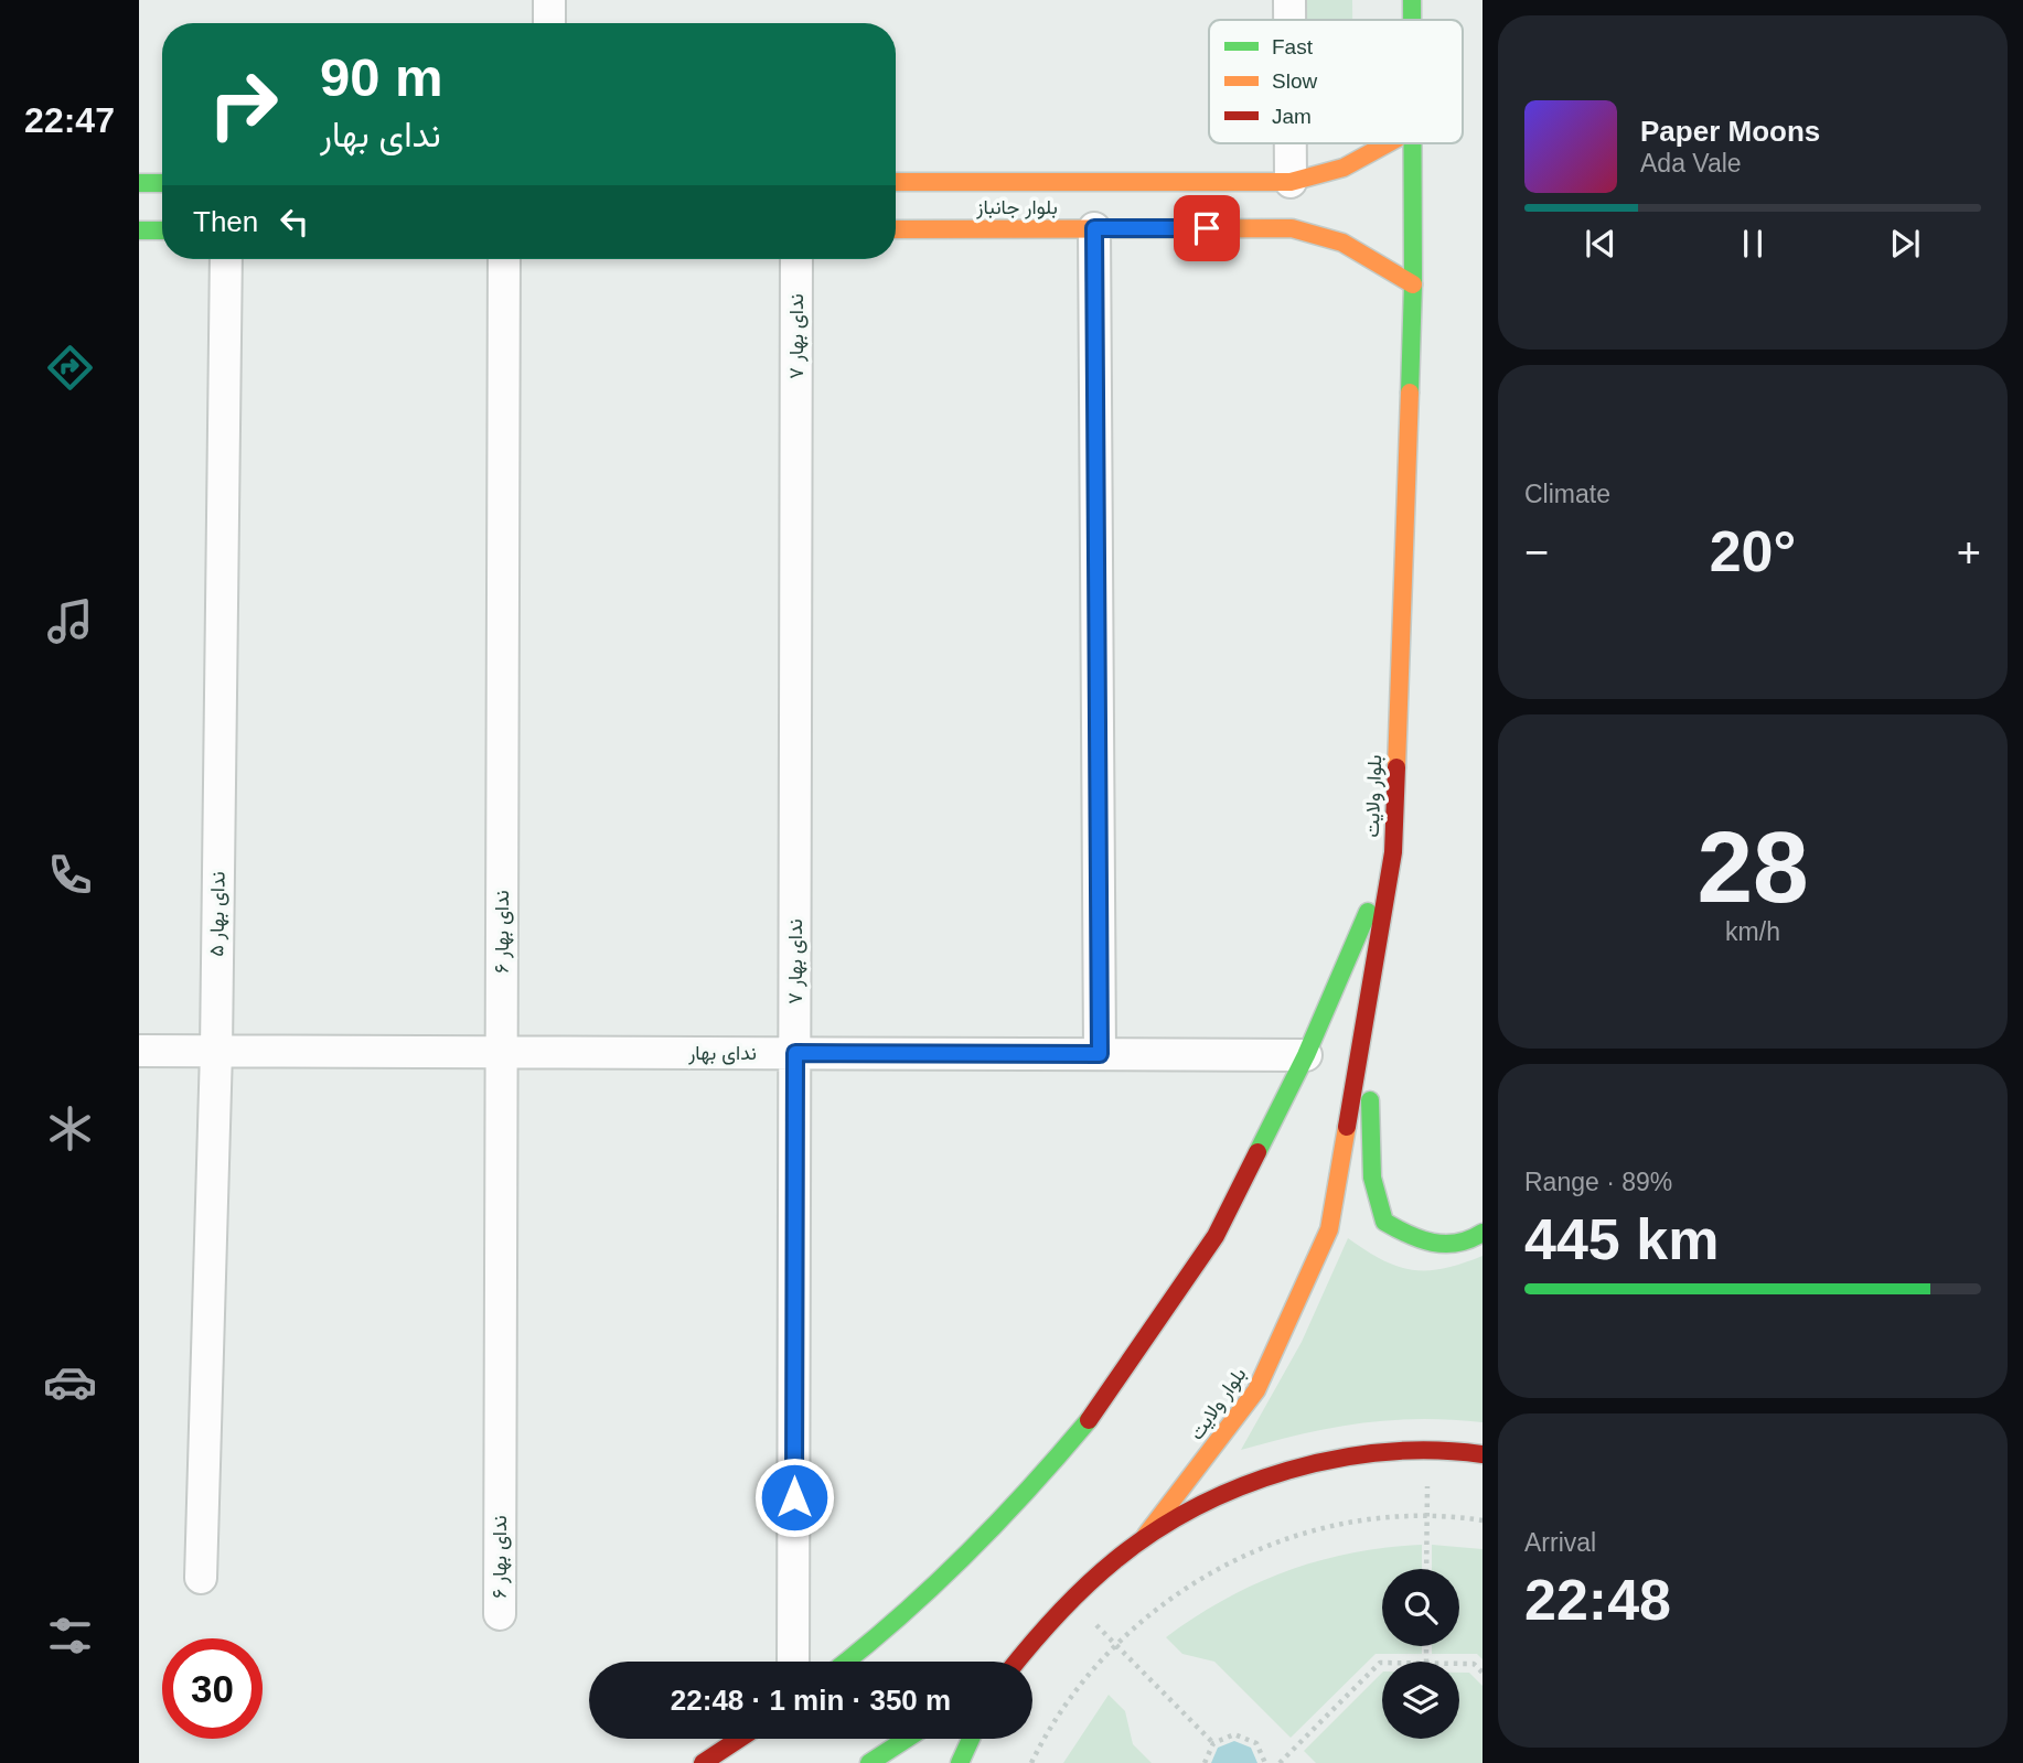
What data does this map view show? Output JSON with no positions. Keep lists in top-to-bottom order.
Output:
{
  "streets": {
    "main road": ["بلوار جانباز", "بلوار ولایت"],
    "street": [
      "ندای بهار ۷",
      "ندای بهار ۵",
      "ندای بهار ۶",
      "ندای بهار"
    ]
  },
  "crossings": [
    ["بلوار جانباز", "بلوار ولایت"],
    ["ندای بهار ۷", "ندای بهار"],
    ["ندای بهار ۵", "ندای بهار"],
    ["ندای بهار ۶", "ندای بهار"]
  ],
  "legend": ["Fast", "Slow", "Jam"],
  "page": {
    "tabs": "22:47",
    "turn": ["90 m", "ندای بهار"],
    "song": ["Paper Moons", "Ada Vale"],
    "then": "Then",
    "tile": [
      "Climate",
      ["28", "km/h"],
      ["Range · 89%", "445 km"],
      ["Arrival", "22:48"]
    ],
    "heat": ["−", "20°", "+"],
    "limit": "30",
    "trip": "22:48 · 1 min · 350 m"
  }
}
